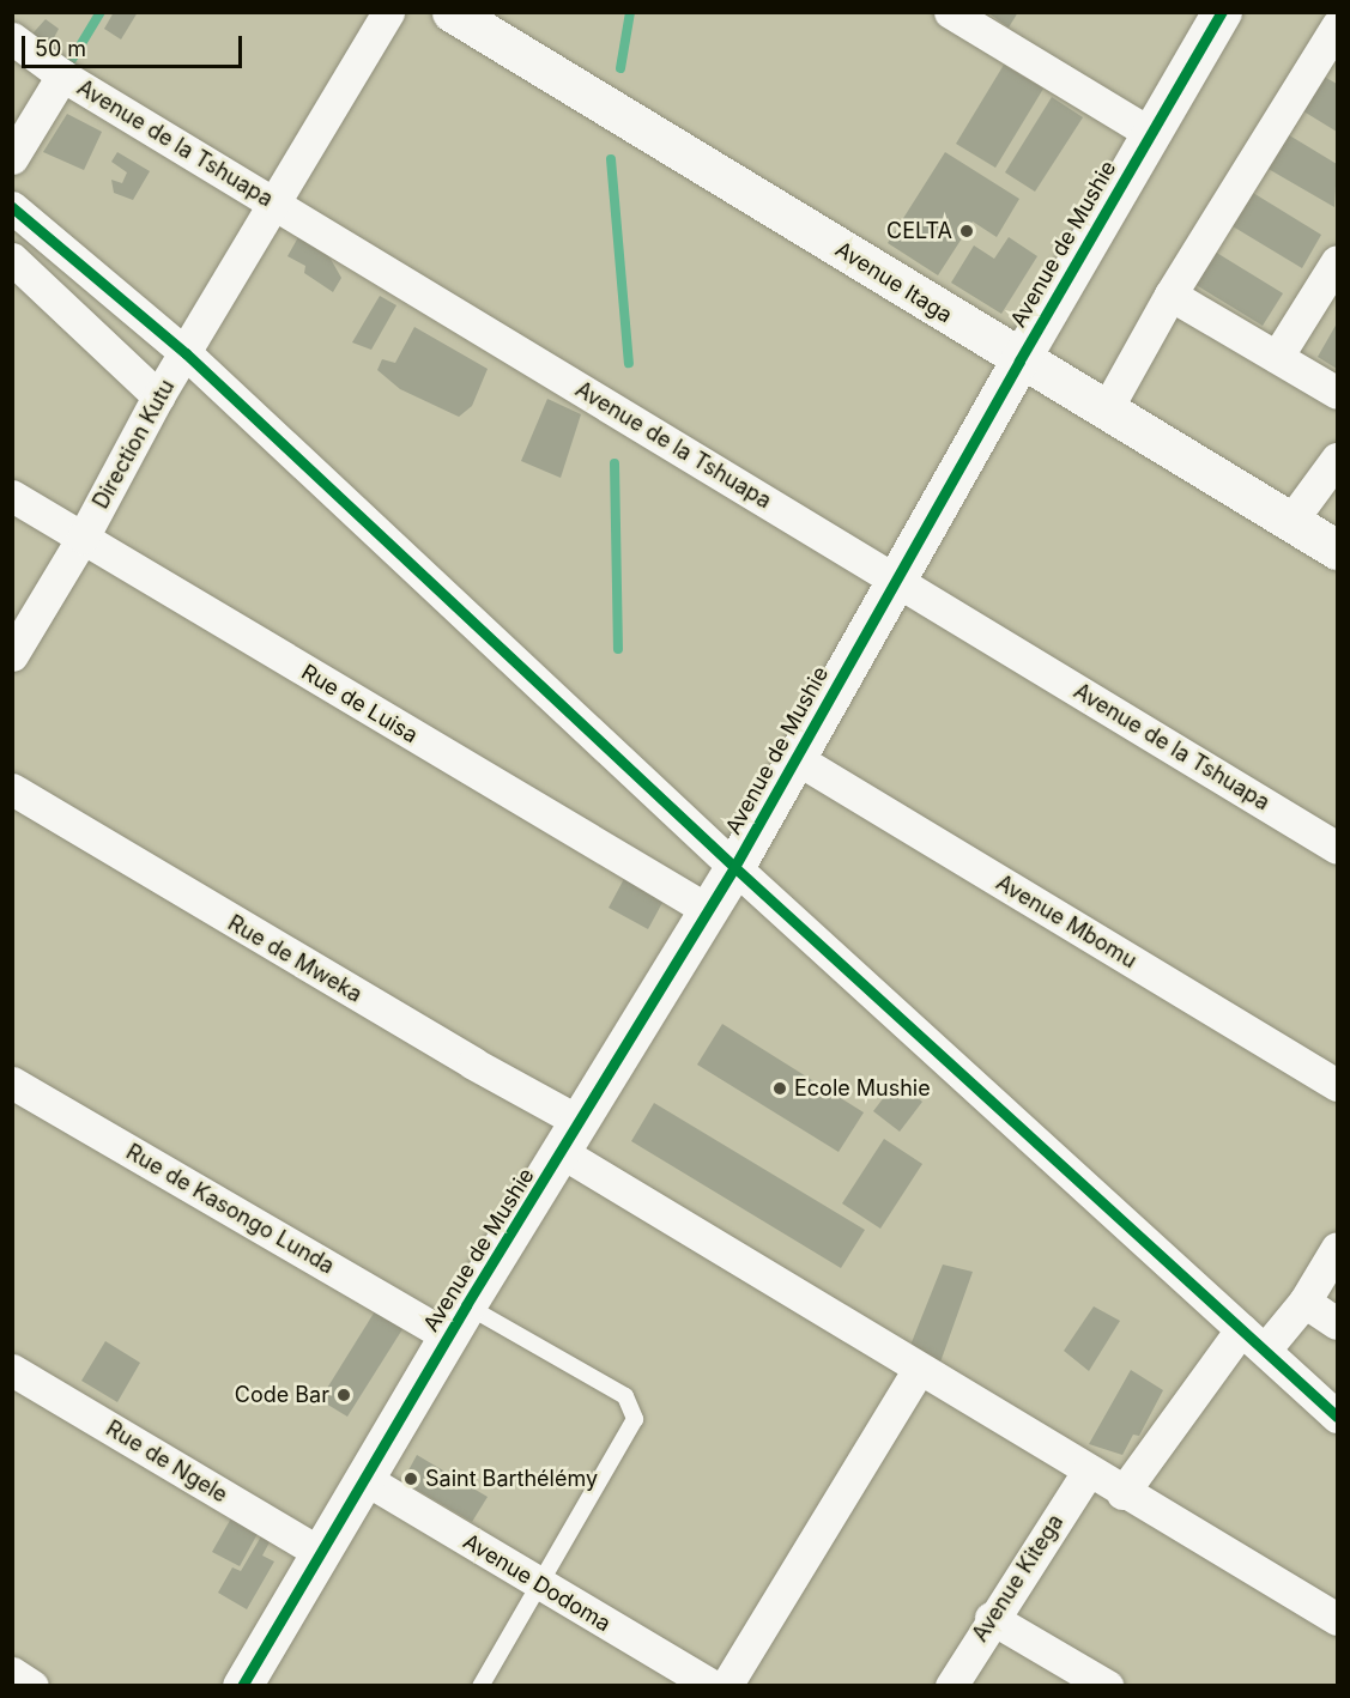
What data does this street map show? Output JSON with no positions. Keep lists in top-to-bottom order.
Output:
{
  "streets": {
    "street": [
      "Avenue de la Tshuapa",
      "Avenue de Mushie",
      "Avenue Itaga",
      "Direction Kutu",
      "Rue de Luisa",
      "Avenue Mbomu",
      "Rue de Mweka",
      "Rue de Kasongo Lunda",
      "Rue de Ngele",
      "Avenue Kitega",
      "Avenue Dodoma"
    ]
  },
  "crossings": [
    ["Avenue de la Tshuapa", "Avenue de Mushie"],
    ["Avenue de la Tshuapa", "Direction Kutu"],
    ["Avenue de Mushie", "Avenue Itaga"],
    ["Avenue de Mushie", "Rue de Luisa"],
    ["Avenue de Mushie", "Avenue Mbomu"],
    ["Avenue de Mushie", "Rue de Mweka"],
    ["Avenue de Mushie", "Rue de Kasongo Lunda"],
    ["Avenue de Mushie", "Rue de Ngele"],
    ["Avenue de Mushie", "Avenue Dodoma"],
    ["Direction Kutu", "Rue de Luisa"],
    ["Rue de Mweka", "Avenue Kitega"]
  ],
  "places": [
    "CELTA",
    "Ecole Mushie",
    "Code Bar",
    "Saint Barthélémy"
  ],
  "scale_bar": "50 m"
}
